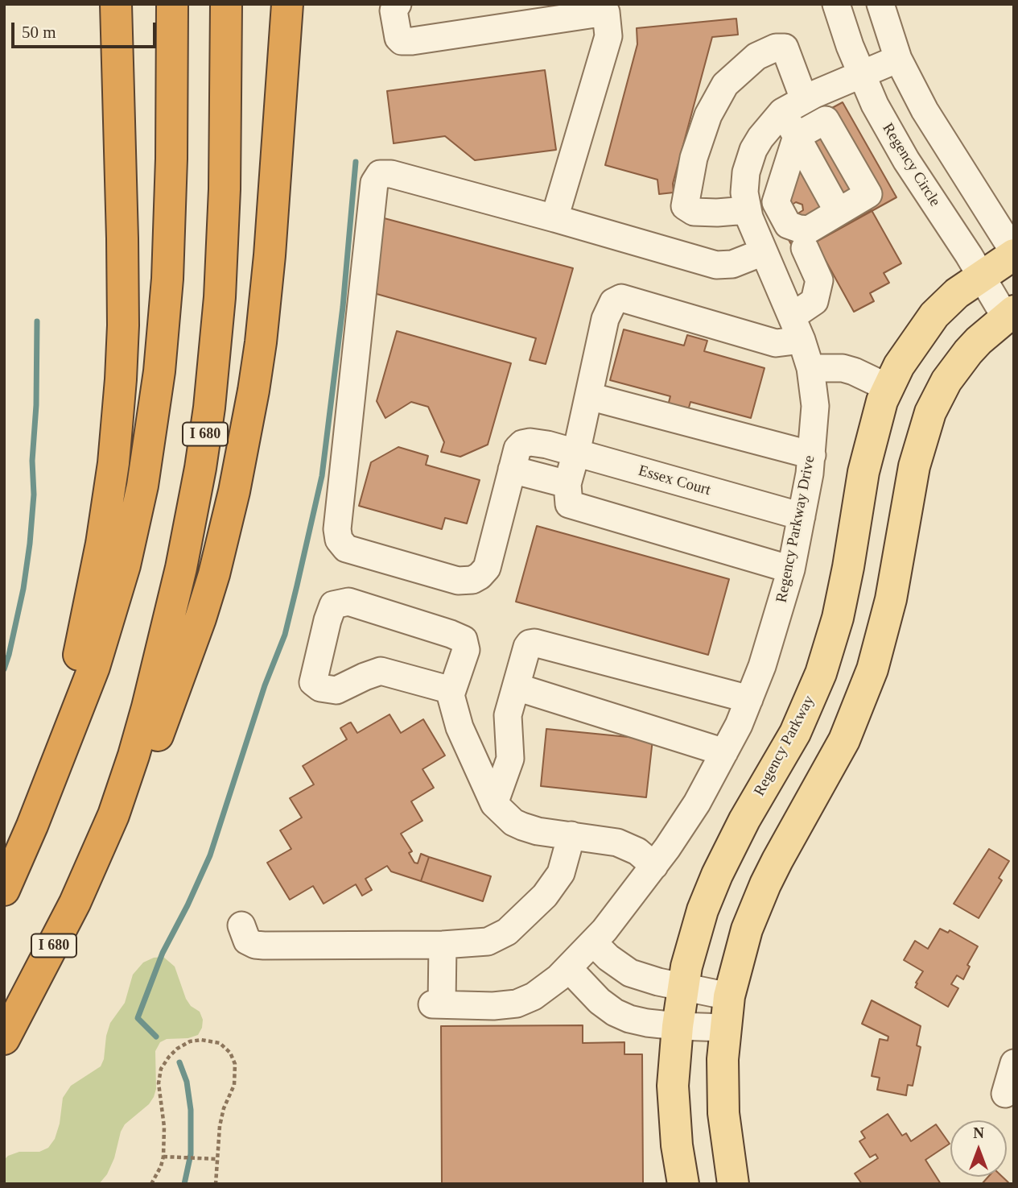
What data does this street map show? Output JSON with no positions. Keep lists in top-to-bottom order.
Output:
{
  "streets": {
    "highway": ["I 680"],
    "main road": ["Regency Parkway"],
    "street": ["Regency Circle", "Essex Court", "Regency Parkway Drive"]
  },
  "crossings": [
    ["Regency Circle", "Regency Parkway Drive"],
    ["Regency Circle", "Regency Parkway"],
    ["Essex Court", "Regency Parkway Drive"]
  ],
  "scale_bar": "50 m",
  "north": "top"
}
